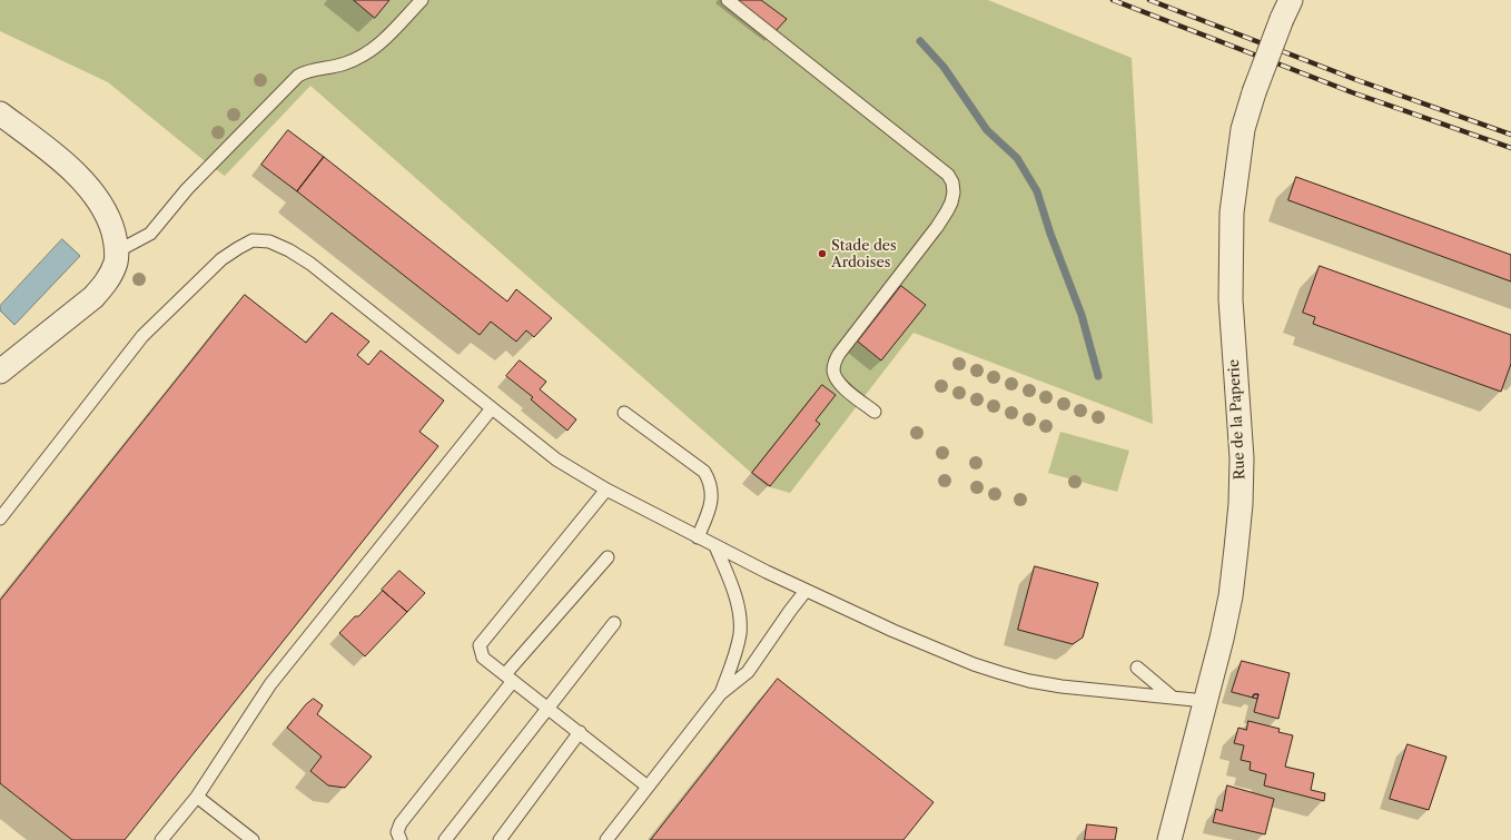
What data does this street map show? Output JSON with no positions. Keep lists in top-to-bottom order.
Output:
{
  "streets": {
    "street": ["Rue de la Paperie"]
  },
  "places": ["Stade des Ardoises"]
}
